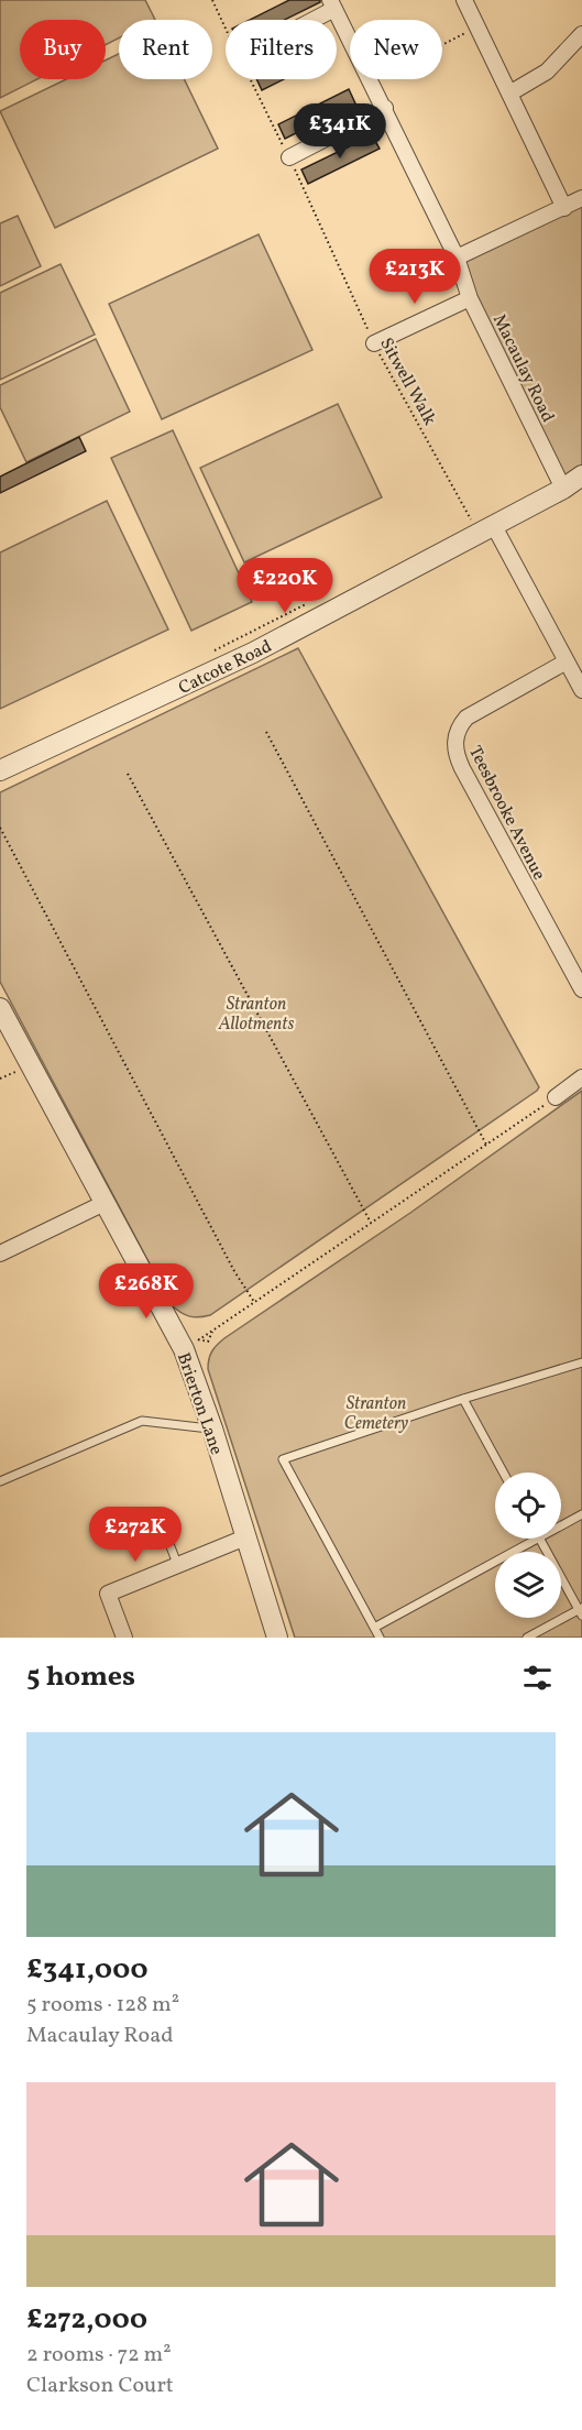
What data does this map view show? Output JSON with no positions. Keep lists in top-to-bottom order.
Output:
{
  "streets": {
    "street": [
      "Macaulay Road",
      "Catcote Road",
      "Teesbrooke Avenue",
      "Brierton Lane"
    ],
    "path": ["Sitwell Walk"]
  },
  "crossings": [
    ["Macaulay Road", "Catcote Road"]
  ],
  "parks": ["Stranton Allotments", "Stranton Cemetery"],
  "page": {
    "chip": [
      "Buy",
      "Rent",
      "Filters",
      "New"
    ],
    "price": [
      "£341K",
      "£213K",
      "£220K",
      "£268K",
      "£272K"
    ],
    "heading": "5 homes",
    "list": [
      {
        "name": "£341,000",
        "note": "5 rooms · 128 m² · Macaulay Road"
      },
      {
        "name": "£272,000",
        "note": "2 rooms · 72 m² · Clarkson Court"
      }
    ]
  }
}
